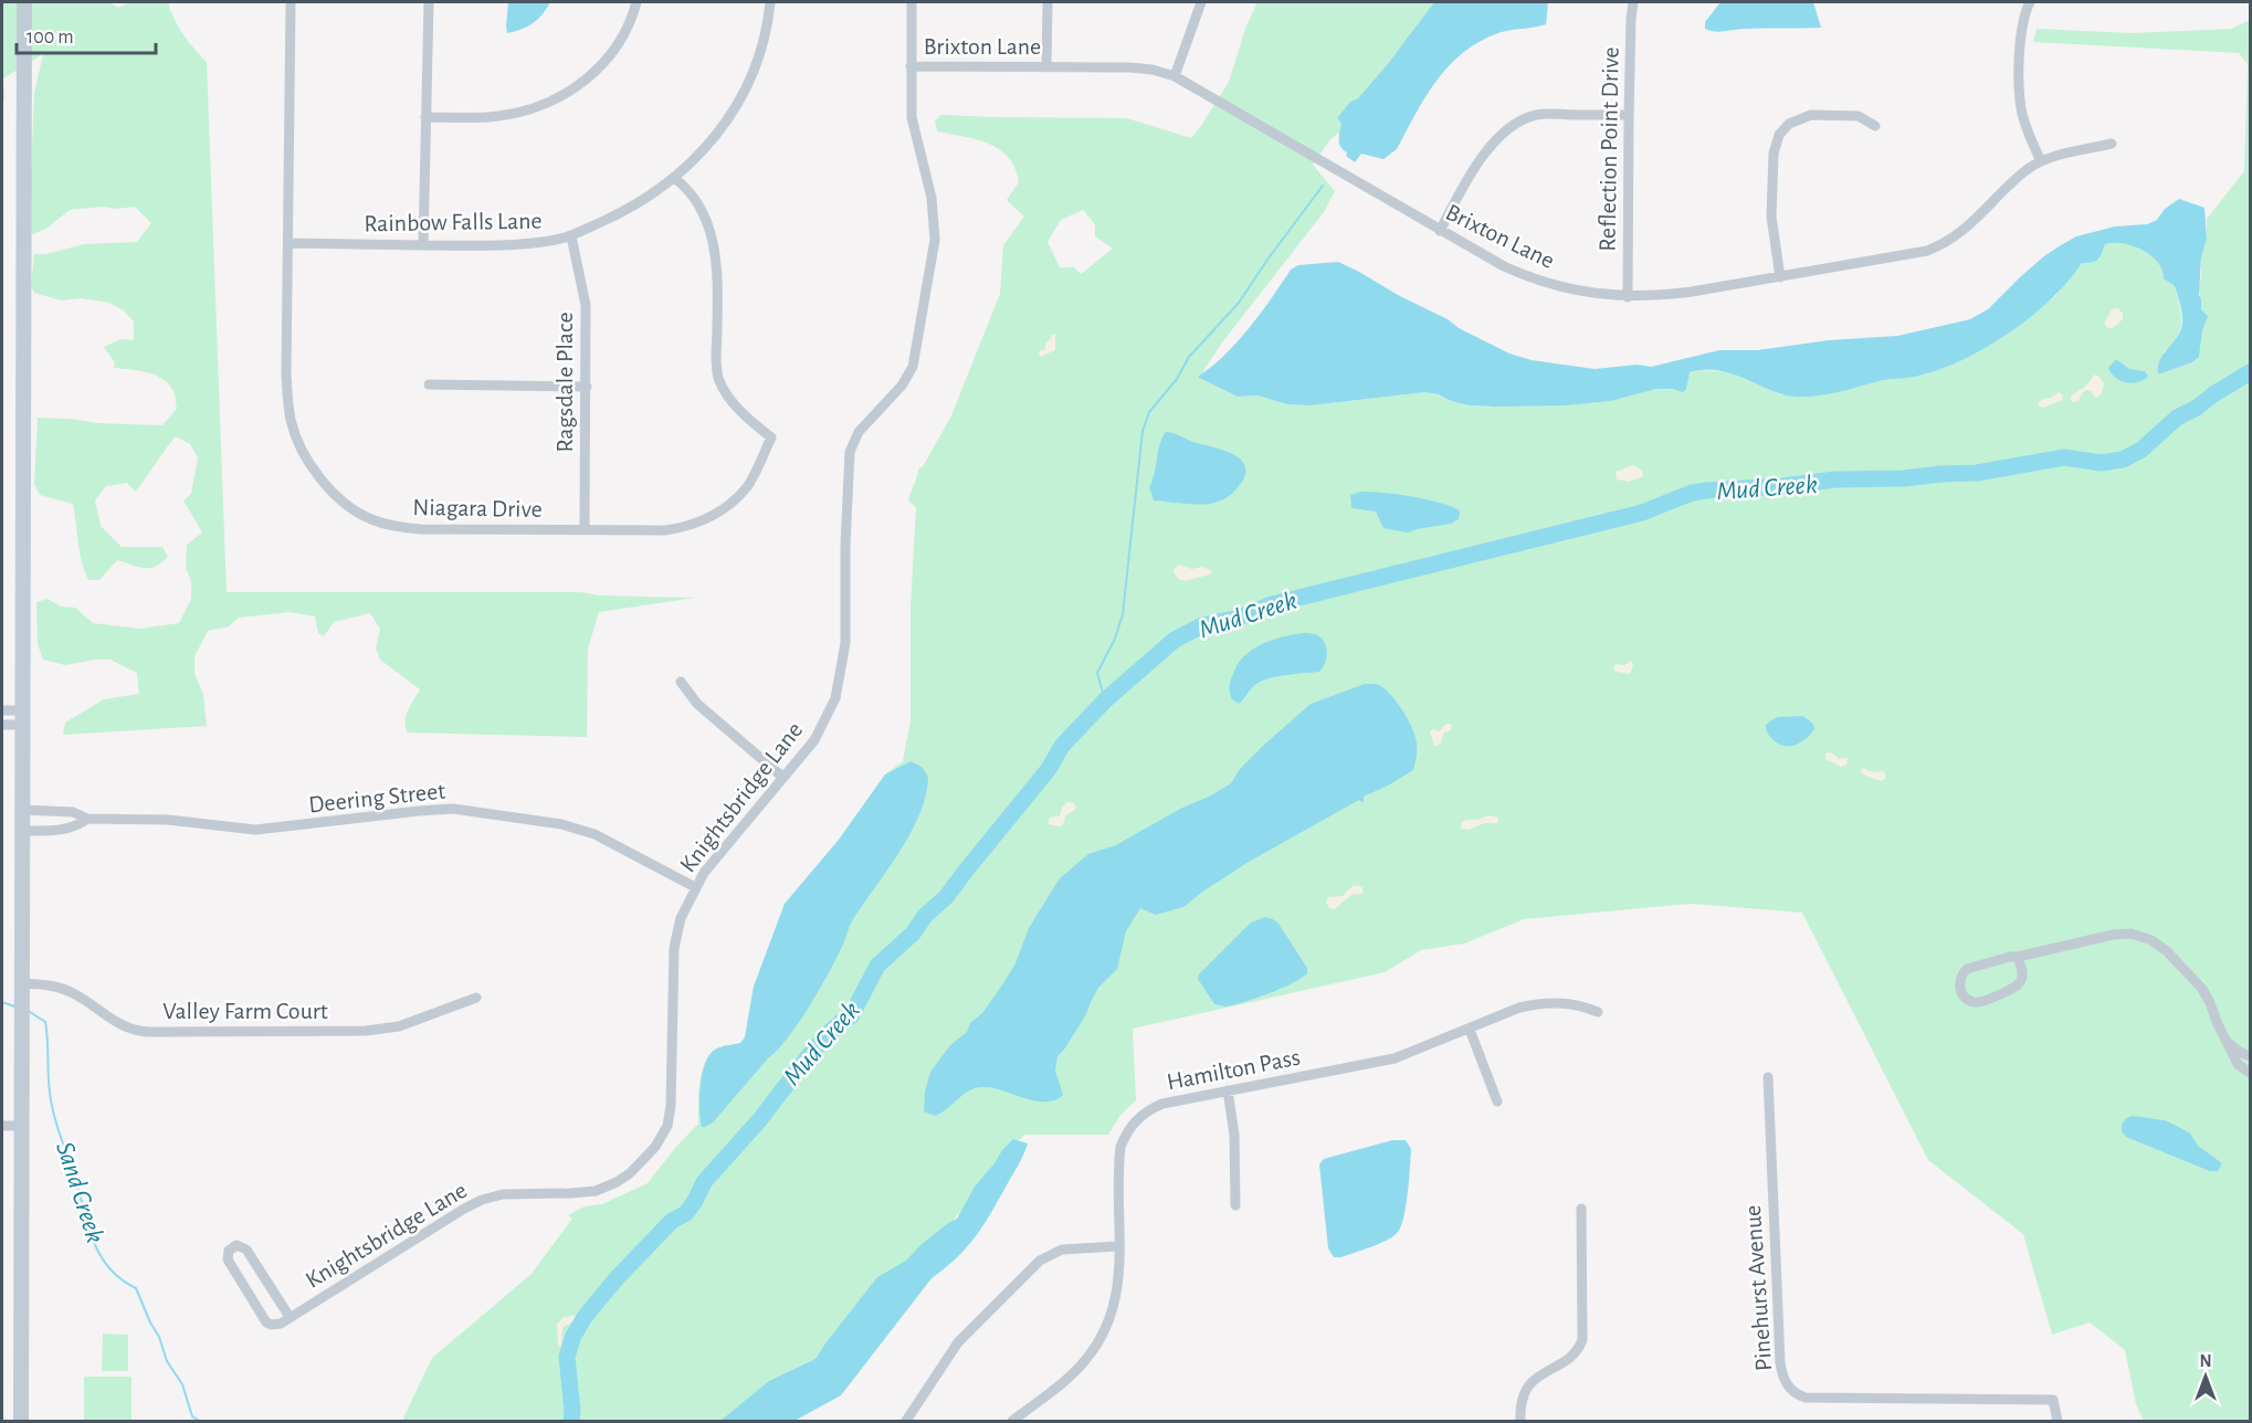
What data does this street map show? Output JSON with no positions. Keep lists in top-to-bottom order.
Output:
{
  "streets": {
    "street": [
      "Brixton Lane",
      "Reflection Point Drive",
      "Rainbow Falls Lane",
      "Ragsdale Place",
      "Niagara Drive",
      "Deering Street",
      "Knightsbridge Lane",
      "Valley Farm Court",
      "Hamilton Pass",
      "Pinehurst Avenue"
    ]
  },
  "crossings": [
    ["Brixton Lane", "Reflection Point Drive"],
    ["Brixton Lane", "Knightsbridge Lane"],
    ["Rainbow Falls Lane", "Ragsdale Place"],
    ["Rainbow Falls Lane", "Niagara Drive"],
    ["Ragsdale Place", "Niagara Drive"],
    ["Deering Street", "Knightsbridge Lane"]
  ],
  "water": ["Mud Creek", "Sand Creek"],
  "scale_bar": "100 m",
  "north": "top"
}
